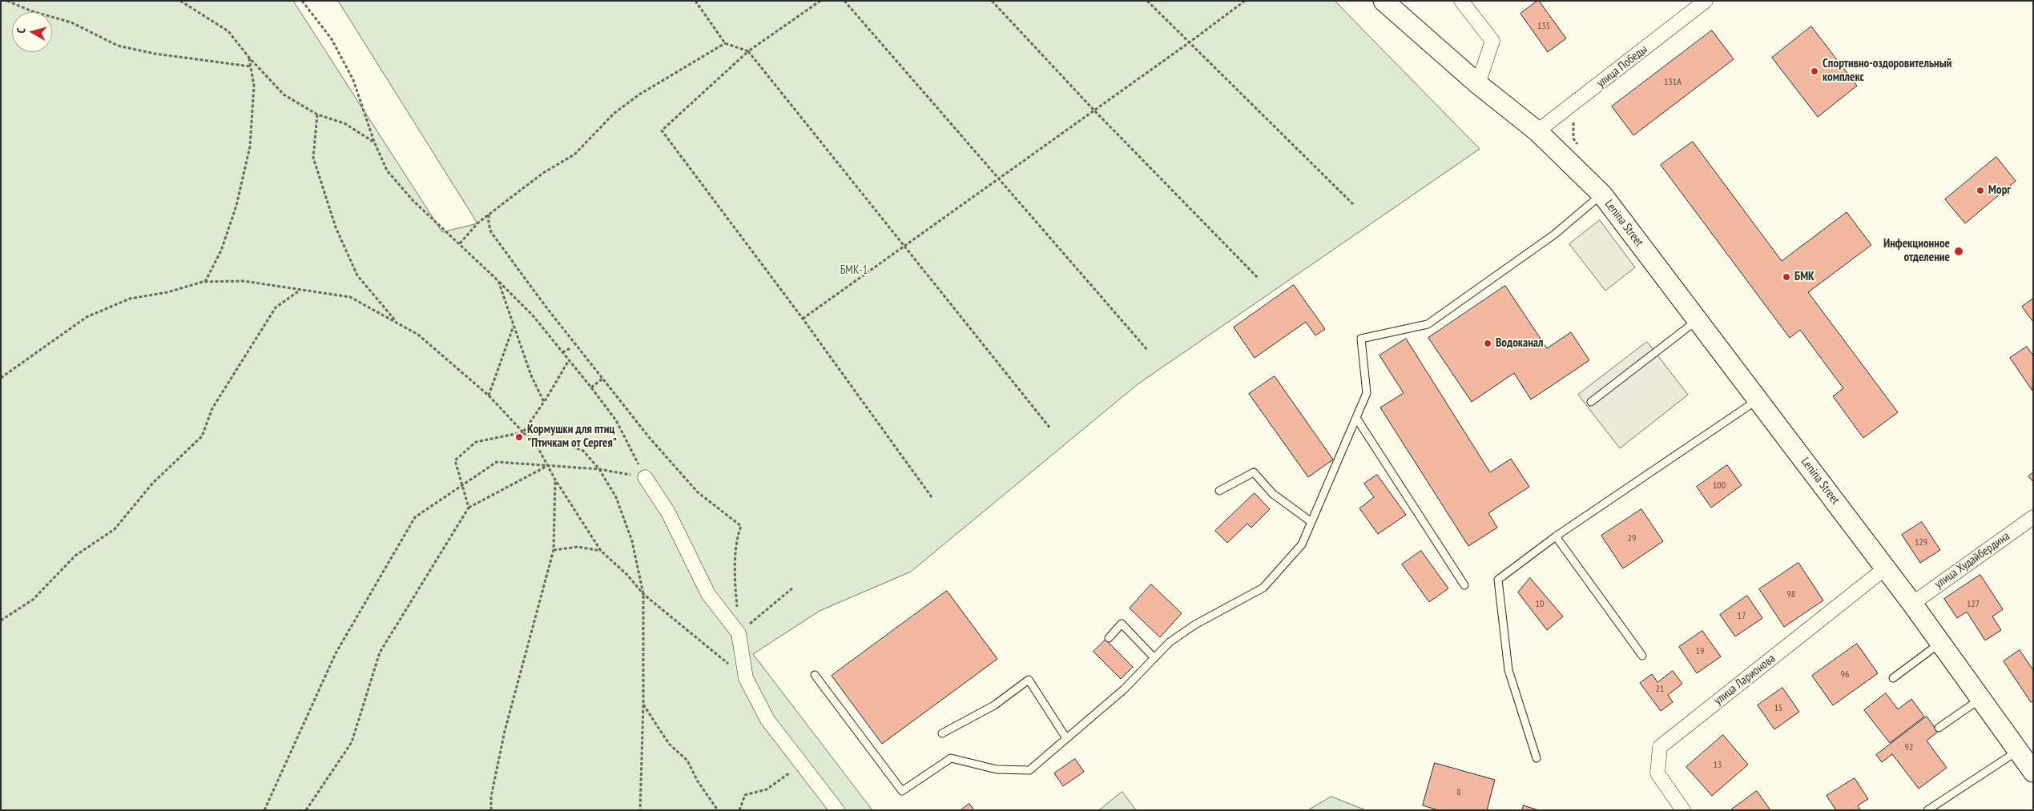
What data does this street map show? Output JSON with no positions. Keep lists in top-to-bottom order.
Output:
{
  "streets": {
    "main road": ["Lenina Street"],
    "street": ["улица Победы", "улица Худайбердина", "улица Ларионова"]
  },
  "crossings": [
    ["улица Победы", "Lenina Street"],
    ["Lenina Street", "улица Худайбердина"],
    ["Lenina Street", "улица Ларионова"]
  ],
  "parks": ["БМК-1"],
  "places": [
    "Спортивно-оздоровительный комплекс",
    "Морг",
    "Инфекционное отделение",
    "БМК",
    "Водоканал",
    "Кормушки для птиц \"Птичкам от Сергея\""
  ],
  "house_numbers": [
    "135",
    "131А",
    "100",
    "29",
    "129",
    "98",
    "10",
    "127",
    "17",
    "19",
    "96",
    "21",
    "15",
    "92",
    "13",
    "8"
  ],
  "north": "left"
}
